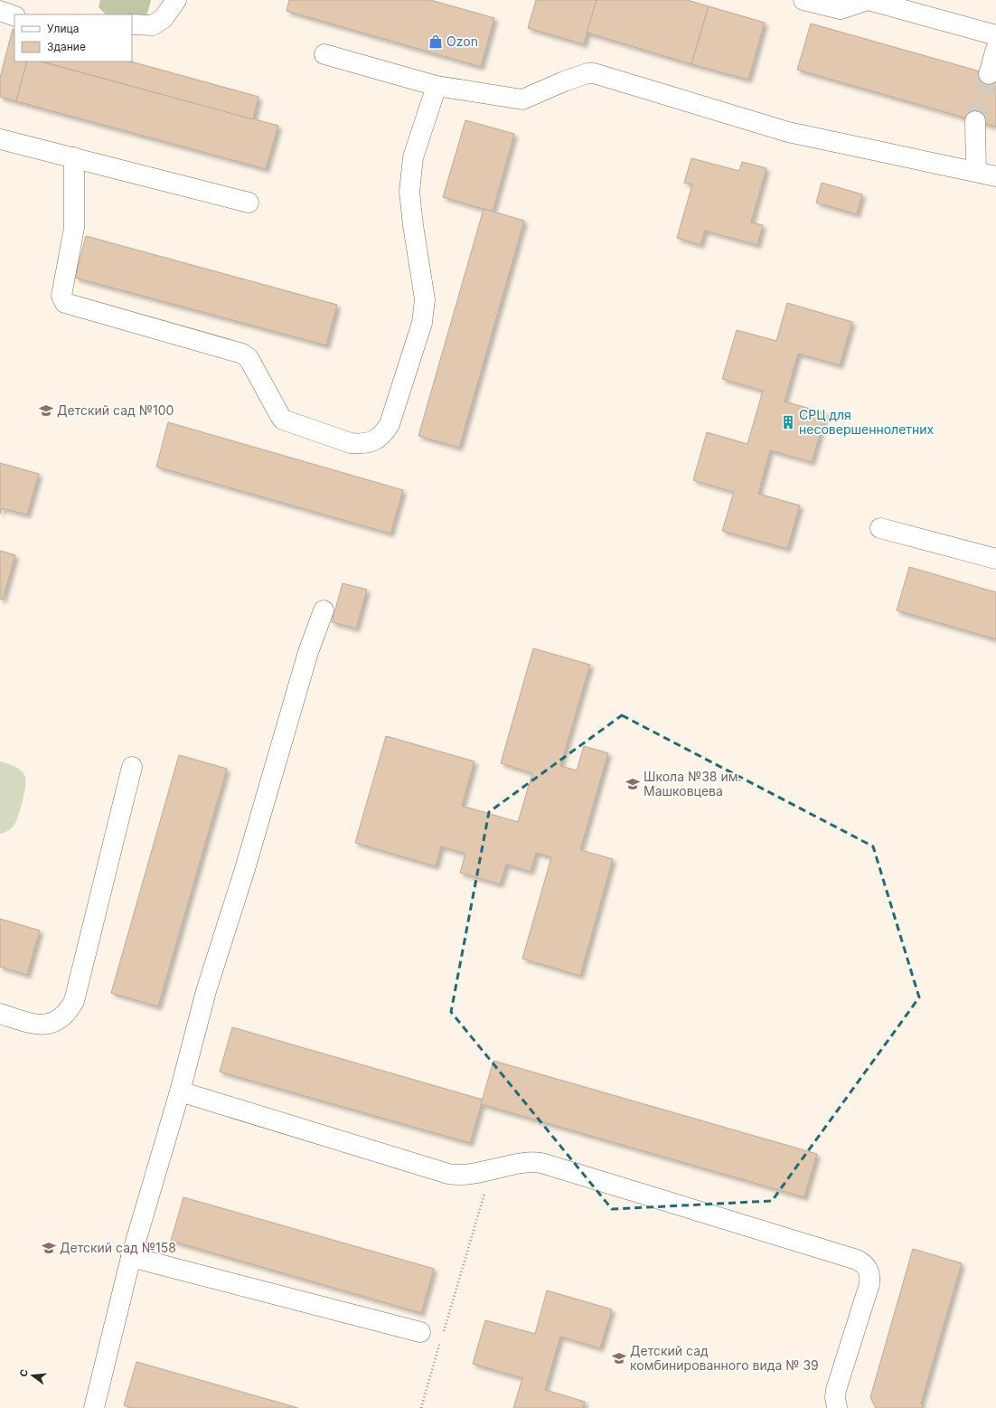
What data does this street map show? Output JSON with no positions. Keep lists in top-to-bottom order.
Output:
{
  "places": {
    "shop": ["Ozon"],
    "school or university": [
      "Детский сад №100",
      "Школа №38 им. Машковцева",
      "Детский сад №158",
      "Детский сад комбинированного вида № 39"
    ],
    "building": ["СРЦ для несовершеннолетних"]
  },
  "legend": ["Улица", "Здание"],
  "north": "left"
}
